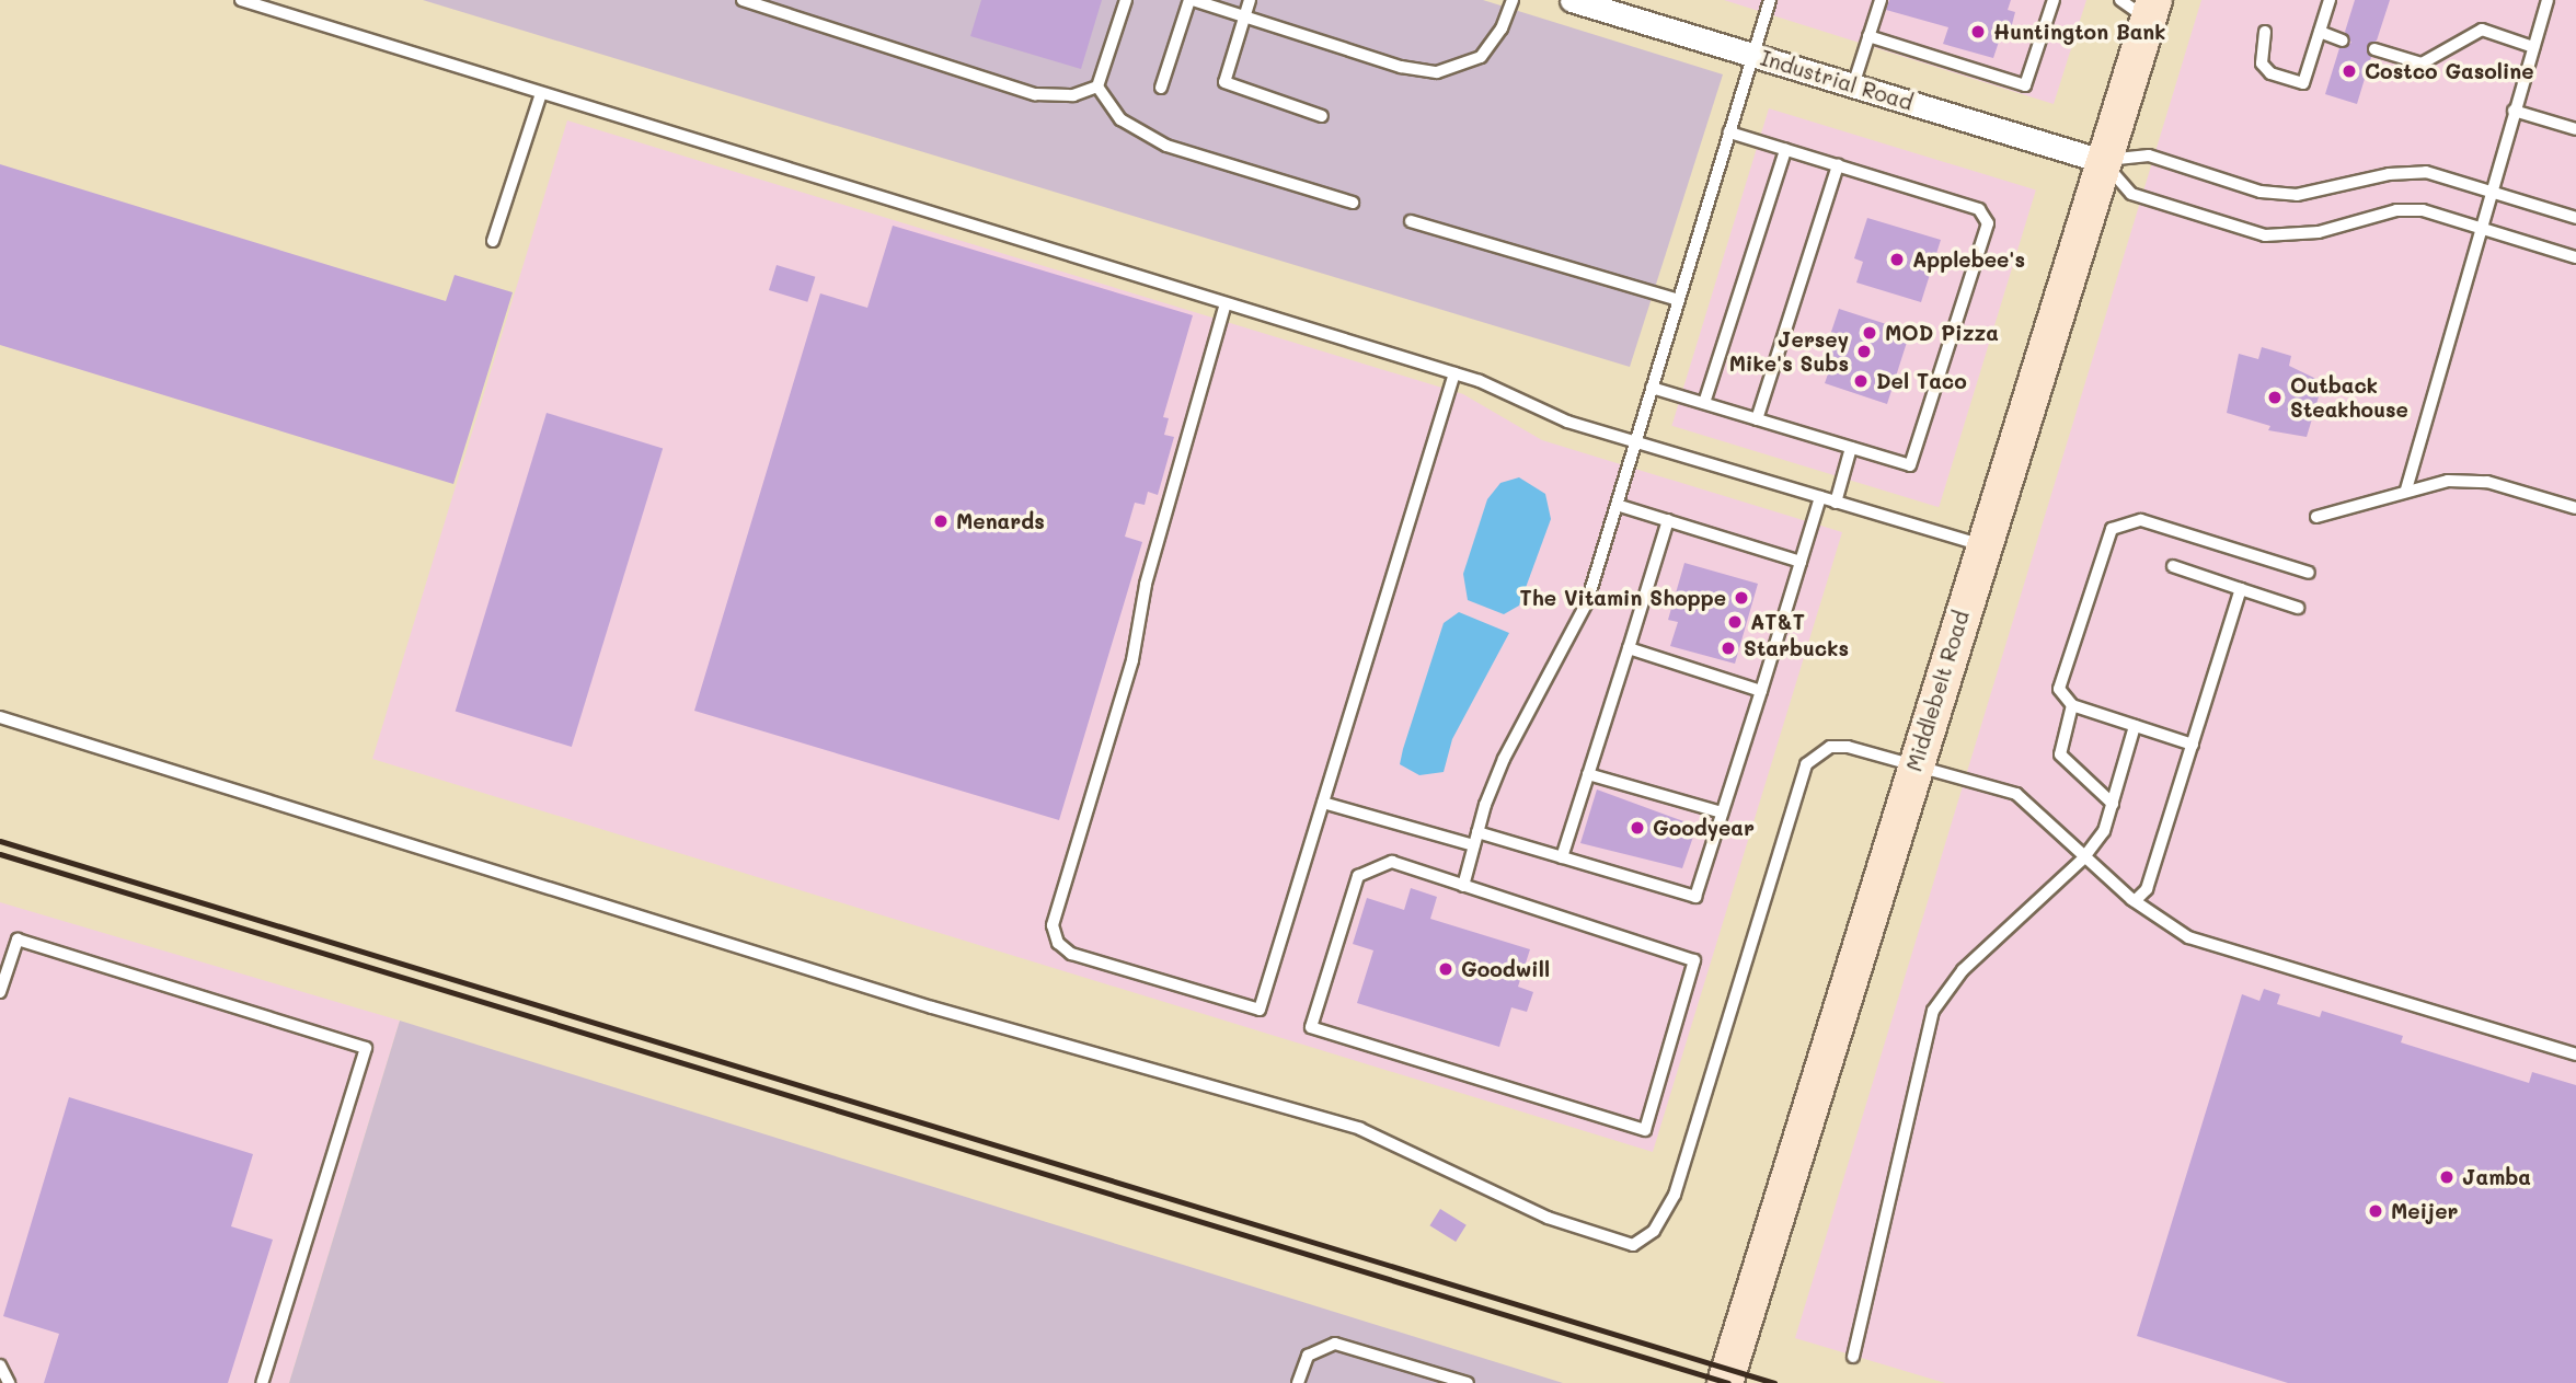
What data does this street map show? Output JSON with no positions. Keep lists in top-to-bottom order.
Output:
{
  "streets": {
    "main road": ["Middlebelt Road"],
    "street": ["Industrial Road"]
  },
  "crossings": [
    ["Industrial Road", "Middlebelt Road"]
  ],
  "places": [
    "Huntington Bank",
    "Costco Gasoline",
    "Applebee's",
    "MOD Pizza",
    "Jersey Mike's Subs",
    "Del Taco",
    "Outback Steakhouse",
    "Menards",
    "The Vitamin Shoppe",
    "AT&T",
    "Starbucks",
    "Goodyear",
    "Goodwill",
    "Jamba",
    "Meijer"
  ]
}
